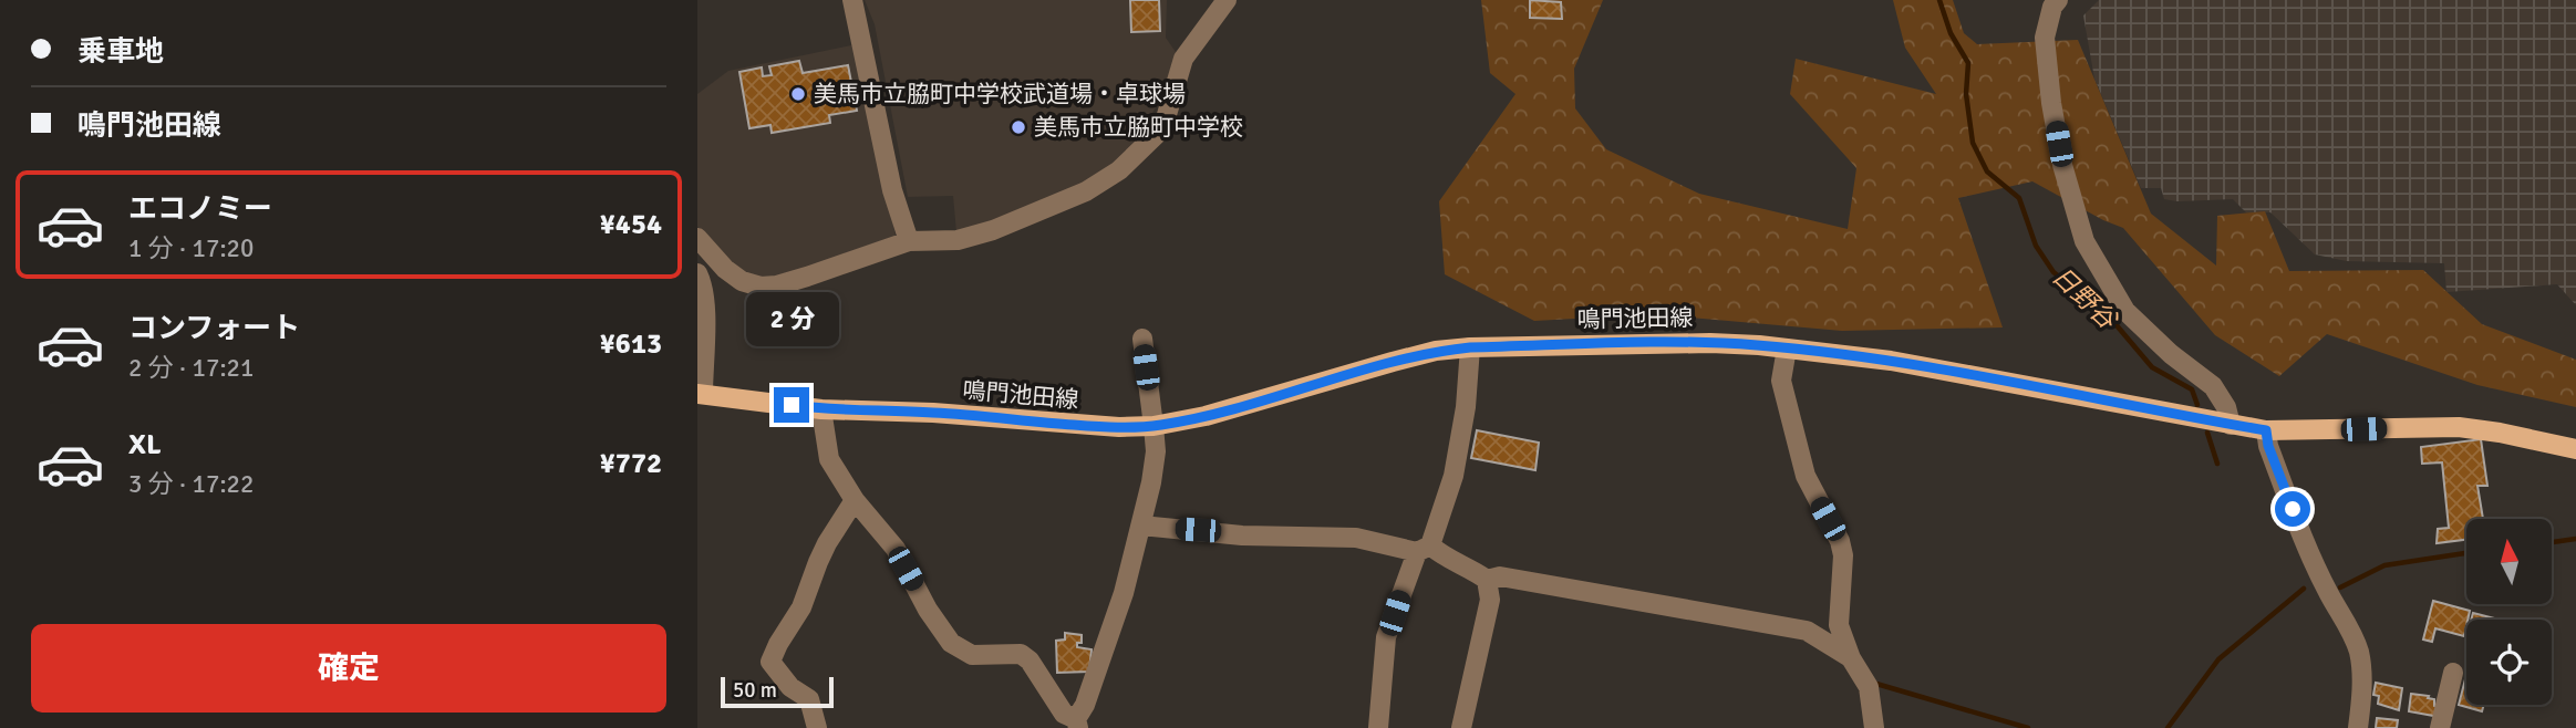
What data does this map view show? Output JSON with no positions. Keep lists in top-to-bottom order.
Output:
{
  "streets": {
    "main road": ["鳴門池田線"]
  },
  "water": ["日野谷"],
  "places": ["美馬市立脇町中学校武道場・卓球場", "美馬市立脇町中学校"],
  "scale_bar": "50 m",
  "north": "top",
  "page": {
    "banner": ["乗車地", "鳴門池田線"],
    "list": [
      {
        "name": "エコノミー",
        "note": "1 分 · 17:20",
        "value": "¥454"
      },
      {
        "name": "コンフォート",
        "note": "2 分 · 17:21",
        "value": "¥613"
      },
      {
        "name": "XL",
        "note": "3 分 · 17:22",
        "value": "¥772"
      }
    ],
    "bubble": "2 分",
    "buttons": "確定",
    "scale": "50 m"
  }
}
